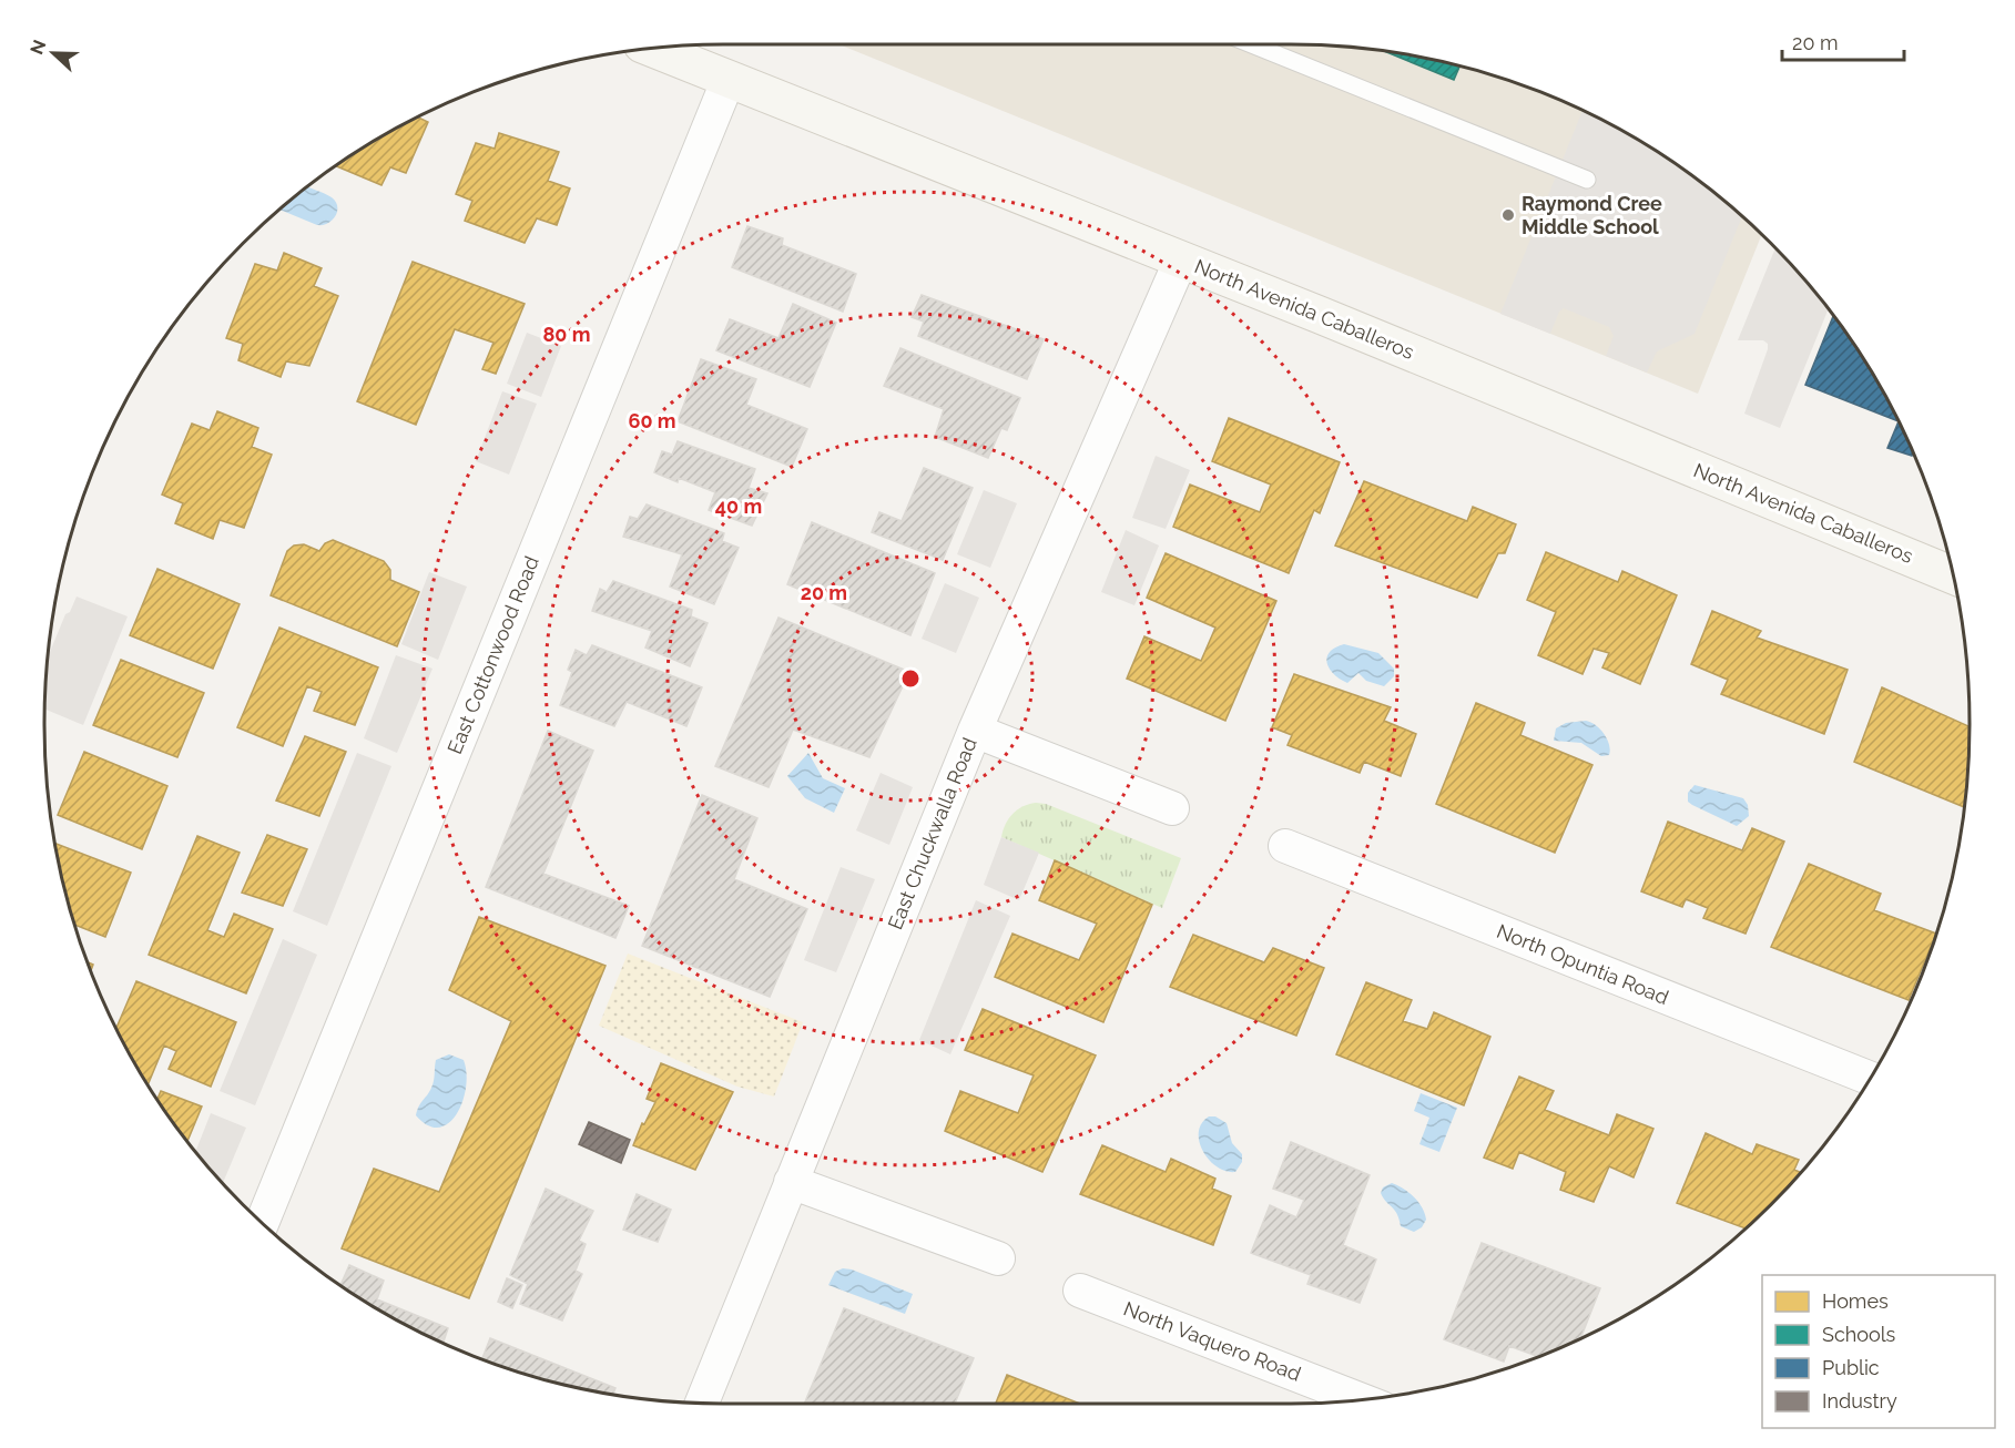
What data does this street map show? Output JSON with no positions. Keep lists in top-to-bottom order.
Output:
{
  "streets": {
    "street": [
      "North Avenida Caballeros",
      "East Cottonwood Road",
      "East Chuckwalla Road",
      "North Opuntia Road",
      "North Vaquero Road"
    ]
  },
  "crossings": [
    ["North Avenida Caballeros", "East Cottonwood Road"],
    ["North Avenida Caballeros", "East Chuckwalla Road"]
  ],
  "places": ["Raymond Cree Middle School"],
  "legend": [
    "Homes",
    "Schools",
    "Public",
    "Industry"
  ],
  "scale_bar": "20 m",
  "north": "left",
  "rings": [
    "80 m",
    "60 m",
    "40 m",
    "20 m"
  ]
}
